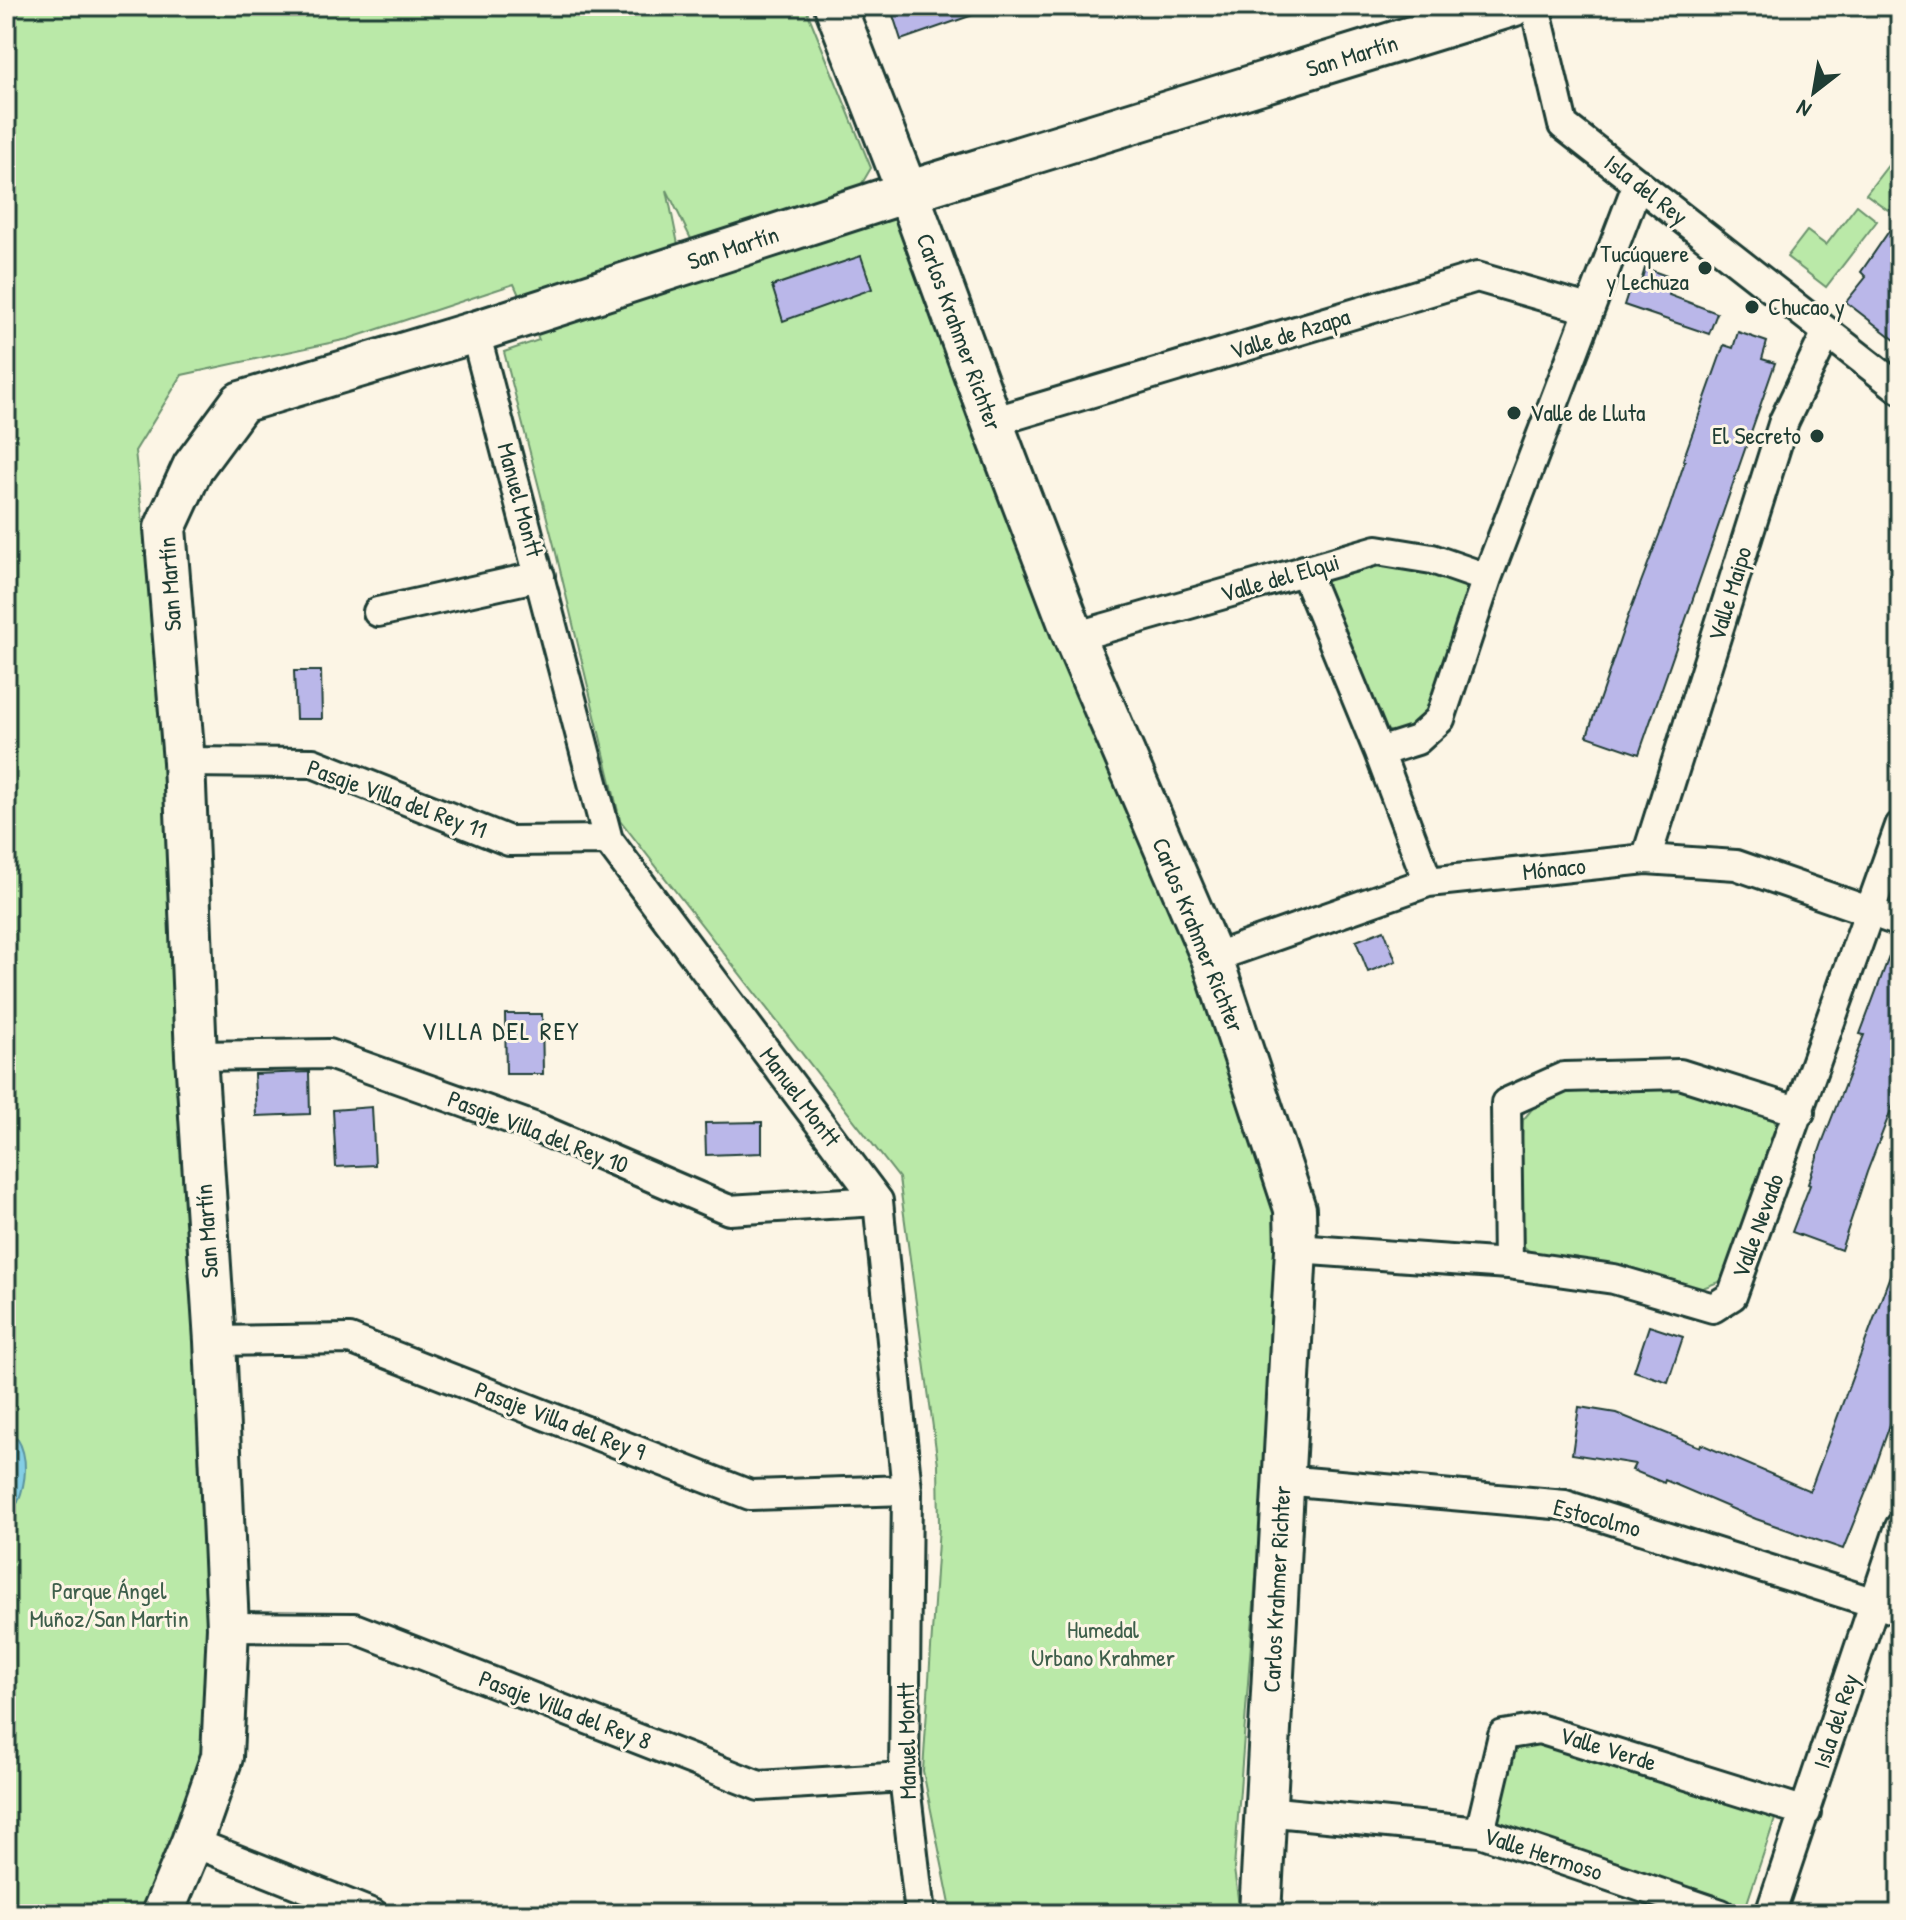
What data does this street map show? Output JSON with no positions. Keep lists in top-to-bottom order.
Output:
{
  "streets": {
    "street": [
      "San Martín",
      "Isla del Rey",
      "Carlos Krahmer Richter",
      "Valle de Azapa",
      "Manuel Montt",
      "Valle del Elqui",
      "Valle Maipo",
      "Pasaje Villa del Rey 11",
      "Mónaco",
      "Pasaje Villa del Rey 10",
      "Valle Nevado",
      "Pasaje Villa del Rey 9",
      "Estocolmo",
      "Pasaje Villa del Rey 8",
      "Valle Verde",
      "Valle Hermoso"
    ]
  },
  "crossings": [
    ["San Martín", "Carlos Krahmer Richter"],
    ["San Martín", "Manuel Montt"],
    ["San Martín", "Pasaje Villa del Rey 11"],
    ["San Martín", "Pasaje Villa del Rey 10"],
    ["San Martín", "Pasaje Villa del Rey 9"],
    ["San Martín", "Pasaje Villa del Rey 8"],
    ["Isla del Rey", "Valle Maipo"],
    ["Isla del Rey", "Estocolmo"],
    ["Isla del Rey", "Valle Verde"],
    ["Carlos Krahmer Richter", "Valle de Azapa"],
    ["Carlos Krahmer Richter", "Valle del Elqui"],
    ["Carlos Krahmer Richter", "Mónaco"],
    ["Carlos Krahmer Richter", "Valle Nevado"],
    ["Carlos Krahmer Richter", "Estocolmo"],
    ["Carlos Krahmer Richter", "Valle Hermoso"],
    ["Manuel Montt", "Pasaje Villa del Rey 11"],
    ["Manuel Montt", "Pasaje Villa del Rey 10"],
    ["Manuel Montt", "Pasaje Villa del Rey 9"],
    ["Manuel Montt", "Pasaje Villa del Rey 8"],
    ["Valle Maipo", "Mónaco"],
    ["Mónaco", "Valle Nevado"],
    ["Valle Verde", "Valle Hermoso"]
  ],
  "districts": ["VILLA DEL REY"],
  "parks": ["Parque Ángel Muñoz/San Martin", "Humedal Urbano Krahmer"],
  "places": [
    "Tucúquere y Lechuza",
    "Chucao y",
    "Valle de Lluta",
    "El Secreto"
  ],
  "north": "bottom left"
}
